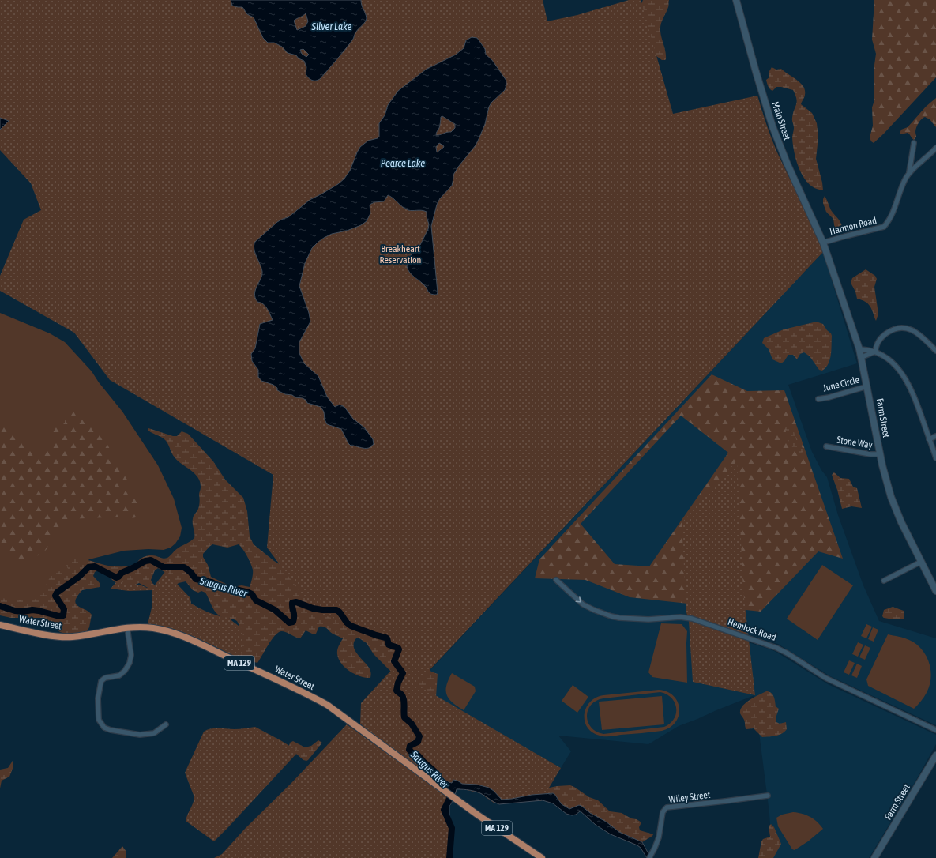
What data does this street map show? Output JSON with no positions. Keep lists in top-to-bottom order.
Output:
{
  "streets": {
    "main road": [
      "Main Street",
      "Farm Street",
      "Water Street",
      "MA 129"
    ],
    "street": [
      "Harmon Road",
      "June Circle",
      "Stone Way",
      "Hemlock Road",
      "Wiley Street"
    ]
  },
  "crossings": [
    ["Main Street", "Harmon Road"],
    ["Main Street", "Farm Street"],
    ["Harmon Road", "Farm Street"],
    ["June Circle", "Farm Street"],
    ["Farm Street", "Stone Way"]
  ],
  "one_way": ["Hemlock Road"],
  "water": ["Silver Lake", "Pearce Lake", "Saugus River"],
  "parks": ["Breakheart Reservation"]
}
